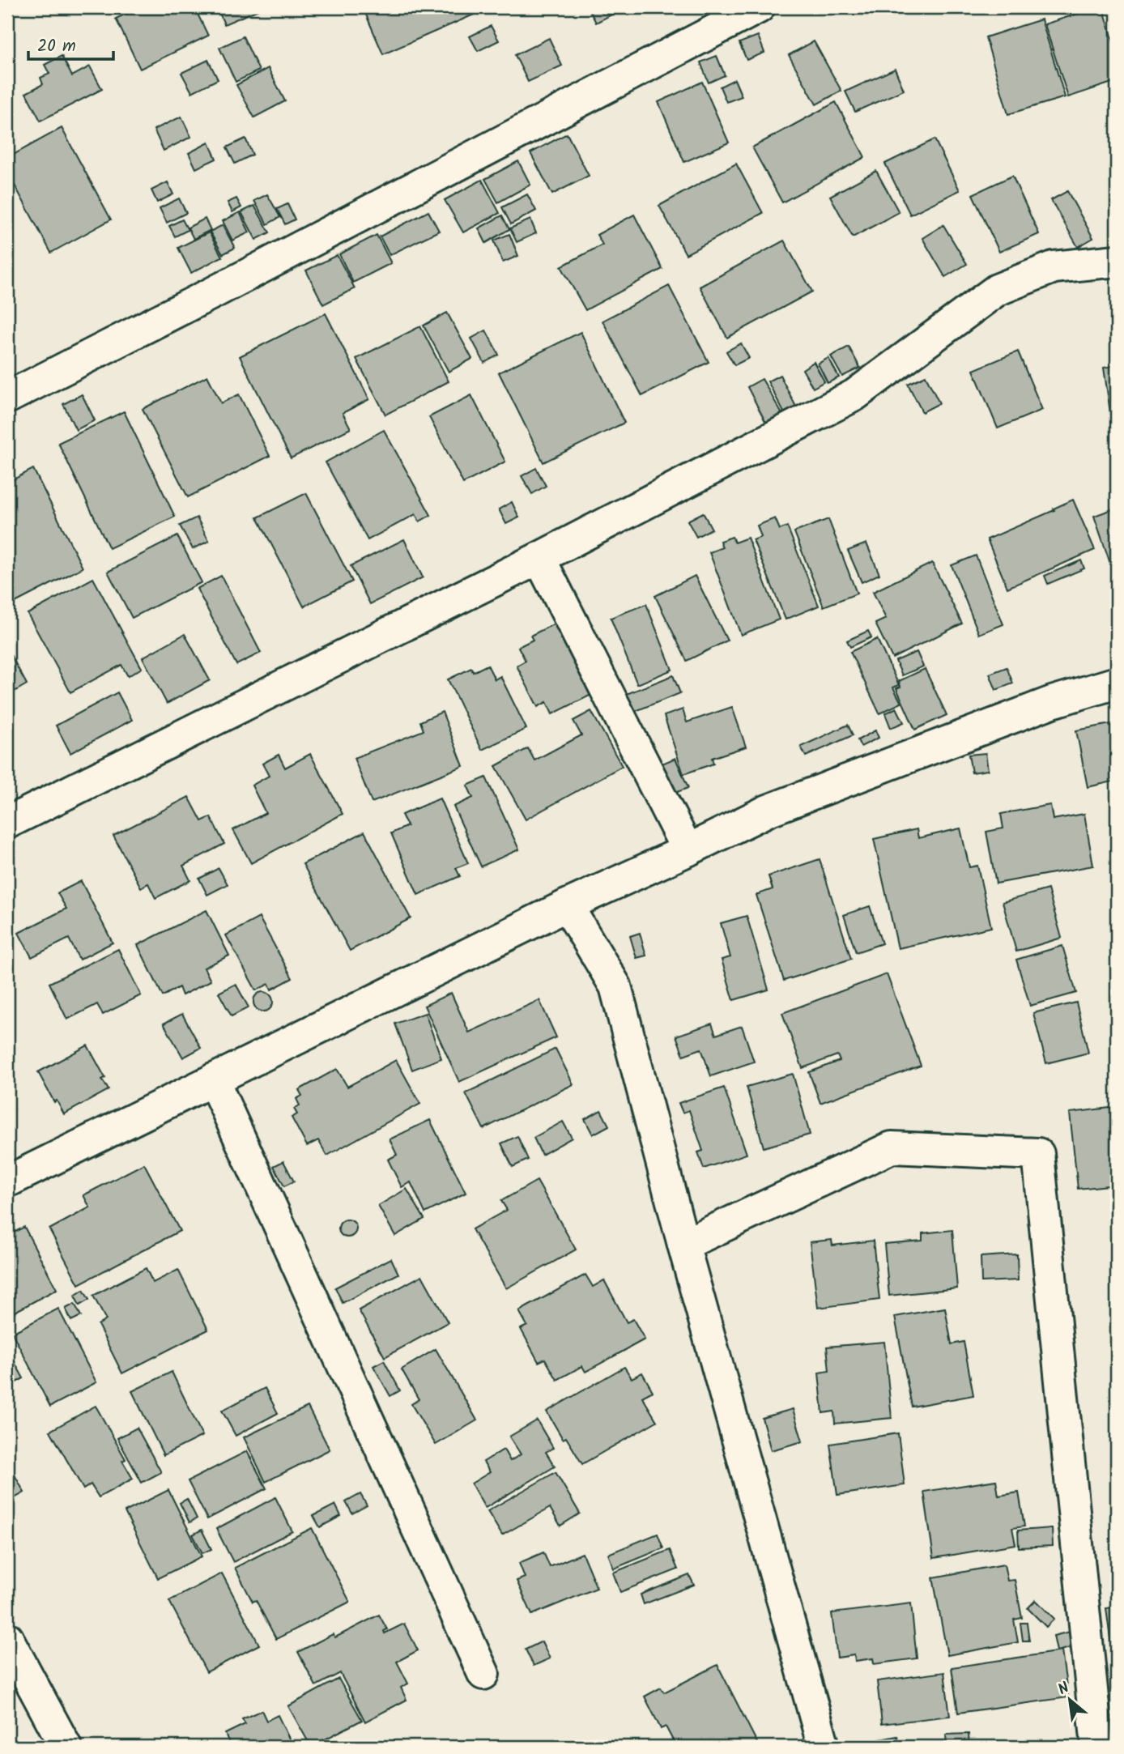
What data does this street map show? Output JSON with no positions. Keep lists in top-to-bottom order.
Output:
{
  "scale_bar": "20 m",
  "north": "top left"
}
